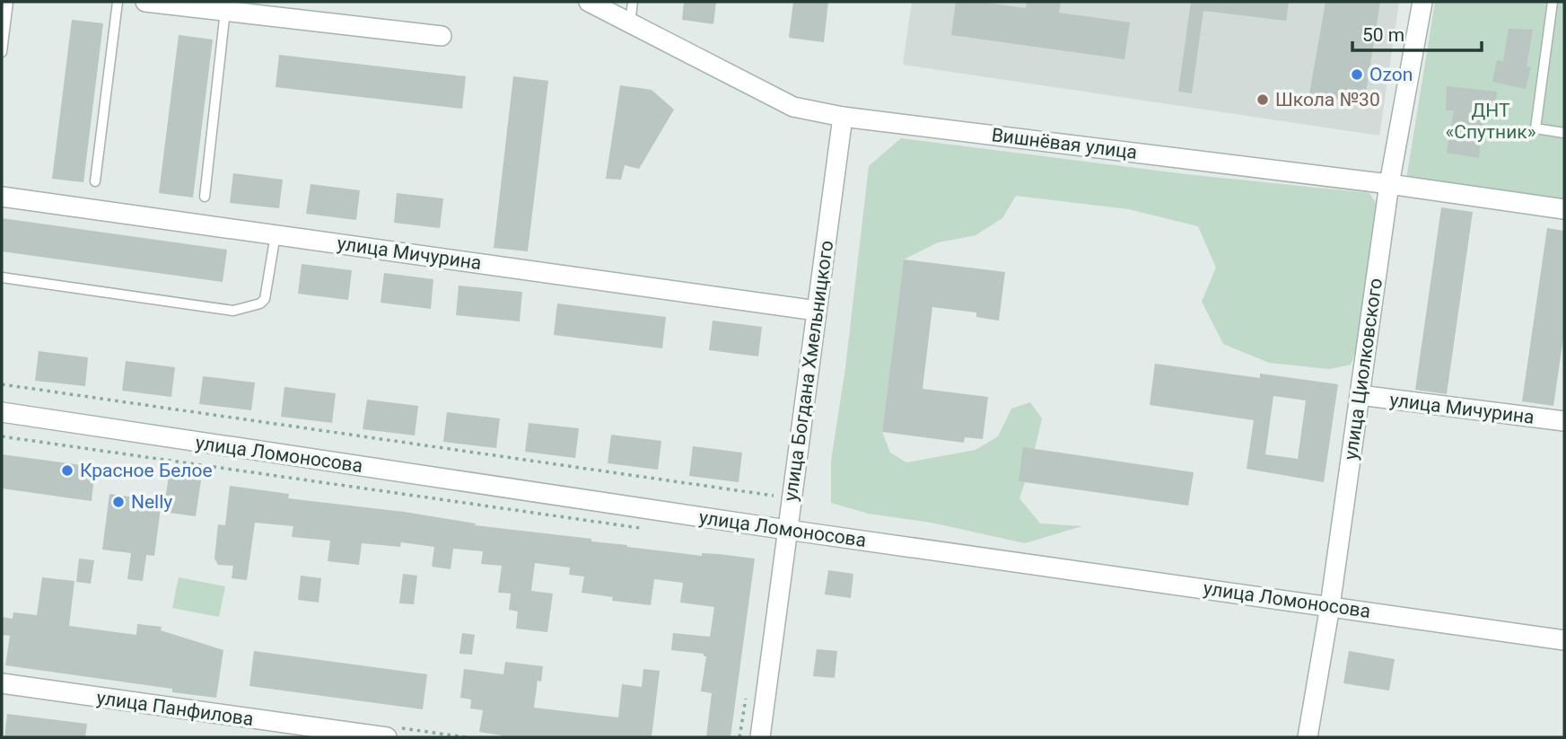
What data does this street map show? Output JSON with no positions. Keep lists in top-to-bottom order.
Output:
{
  "streets": {
    "street": [
      "Вишнёвая улица",
      "улица Мичурина",
      "улица Циолковского",
      "улица Богдана Хмельницкого",
      "улица Ломоносова",
      "улица Панфилова"
    ]
  },
  "crossings": [
    ["Вишнёвая улица", "улица Циолковского"],
    ["Вишнёвая улица", "улица Богдана Хмельницкого"],
    ["улица Мичурина", "улица Циолковского"],
    ["улица Мичурина", "улица Богдана Хмельницкого"],
    ["улица Циолковского", "улица Ломоносова"],
    ["улица Богдана Хмельницкого", "улица Ломоносова"]
  ],
  "parks": ["ДНТ «Спутник»"],
  "places": [
    "Ozon",
    "Школа №30",
    "Красное Белое",
    "Nelly"
  ],
  "scale_bar": "50 m"
}
